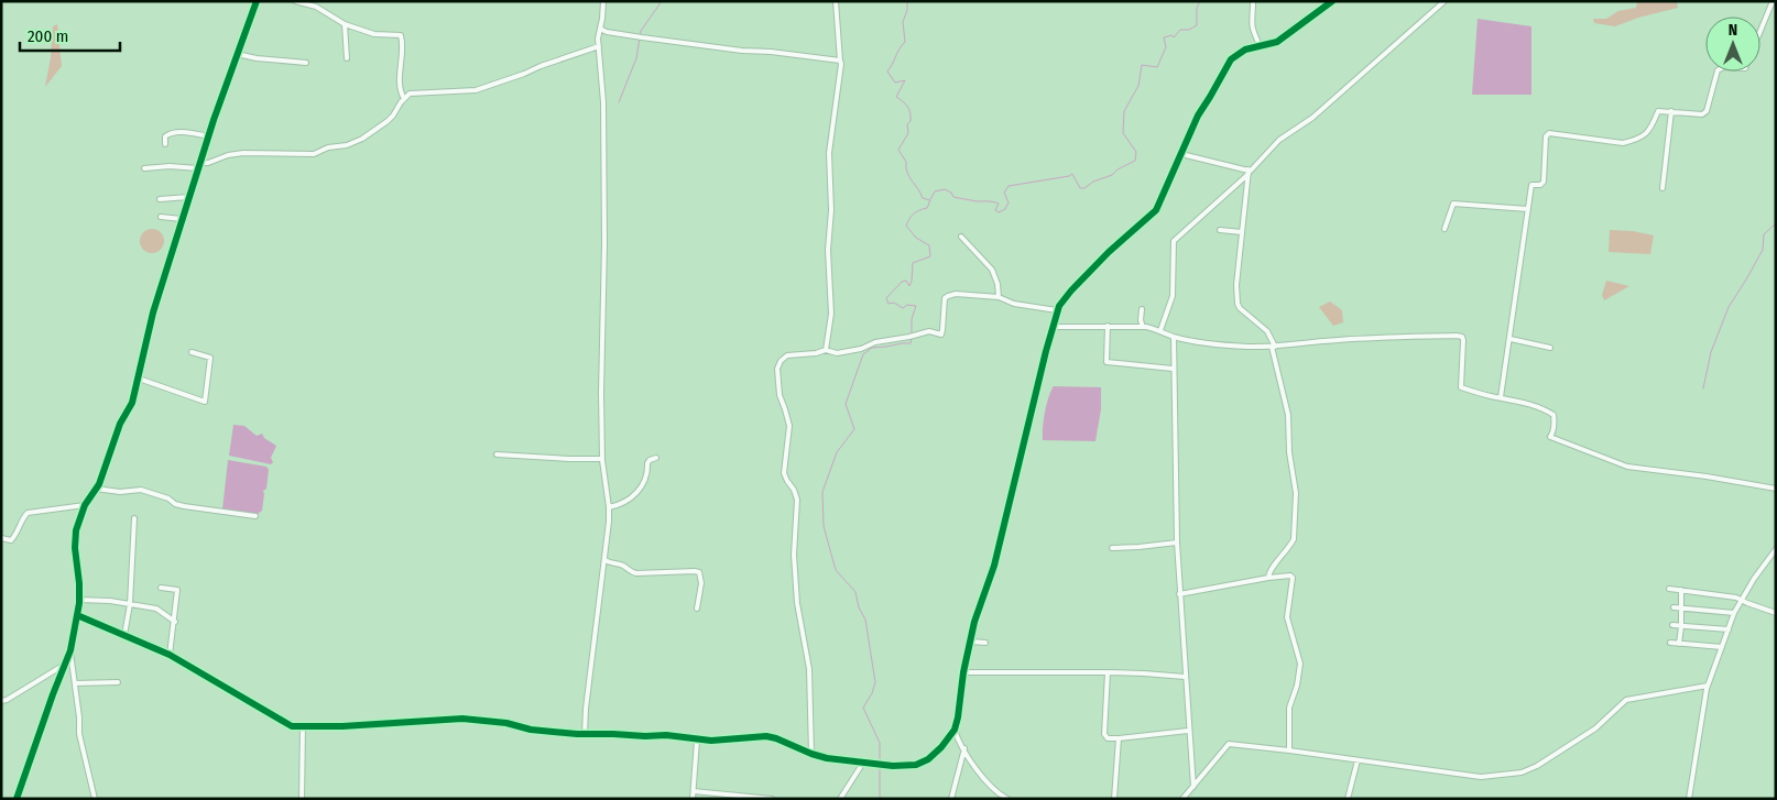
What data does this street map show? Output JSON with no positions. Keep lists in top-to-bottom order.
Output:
{
  "scale_bar": "200 m",
  "north": "top"
}
